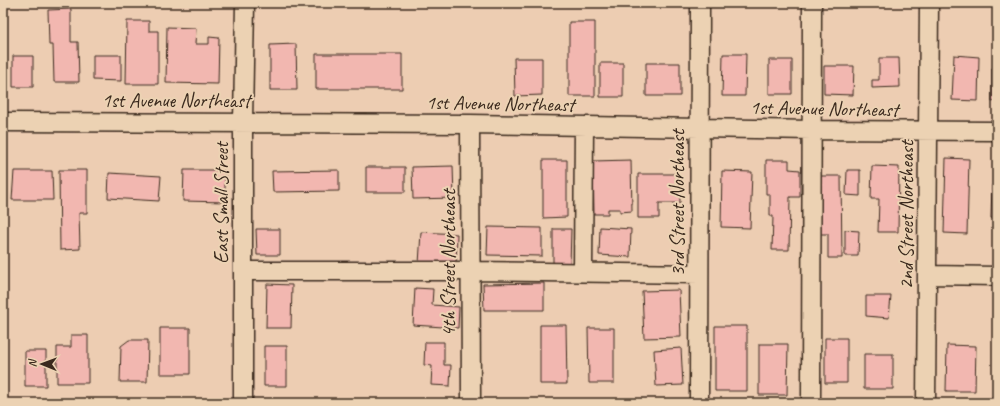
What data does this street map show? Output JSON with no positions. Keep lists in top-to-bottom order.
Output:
{
  "streets": {
    "street": [
      "1st Avenue Northeast",
      "East Small Street",
      "3rd Street Northeast",
      "2nd Street Northeast",
      "4th Street Northeast"
    ]
  },
  "crossings": [
    ["1st Avenue Northeast", "East Small Street"],
    ["1st Avenue Northeast", "3rd Street Northeast"],
    ["1st Avenue Northeast", "2nd Street Northeast"],
    ["1st Avenue Northeast", "4th Street Northeast"]
  ],
  "north": "left"
}
